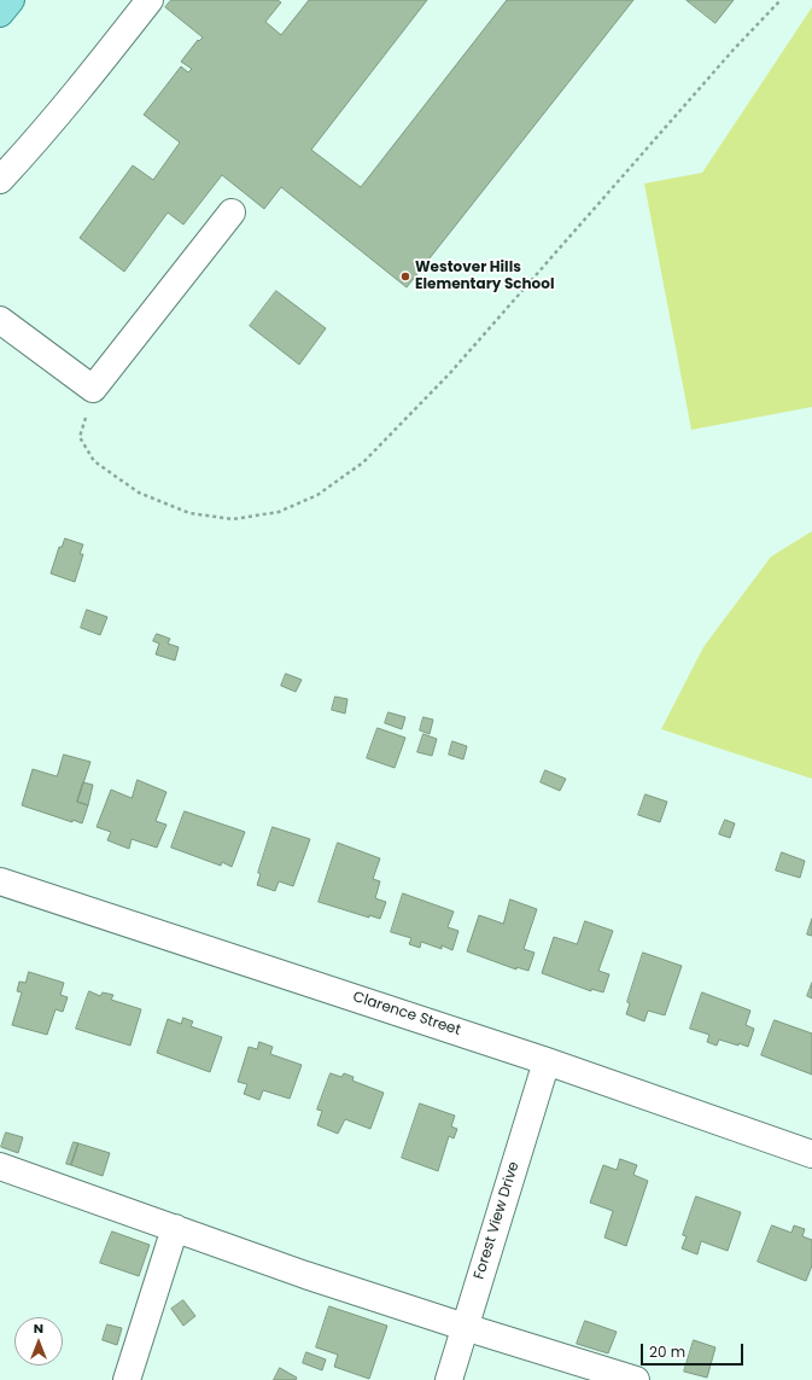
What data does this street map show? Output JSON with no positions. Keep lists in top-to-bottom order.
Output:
{
  "streets": {
    "street": ["Clarence Street", "Forest View Drive"]
  },
  "crossings": [
    ["Clarence Street", "Forest View Drive"]
  ],
  "places": ["Westover Hills Elementary School"],
  "scale_bar": "20 m",
  "north": "top"
}
